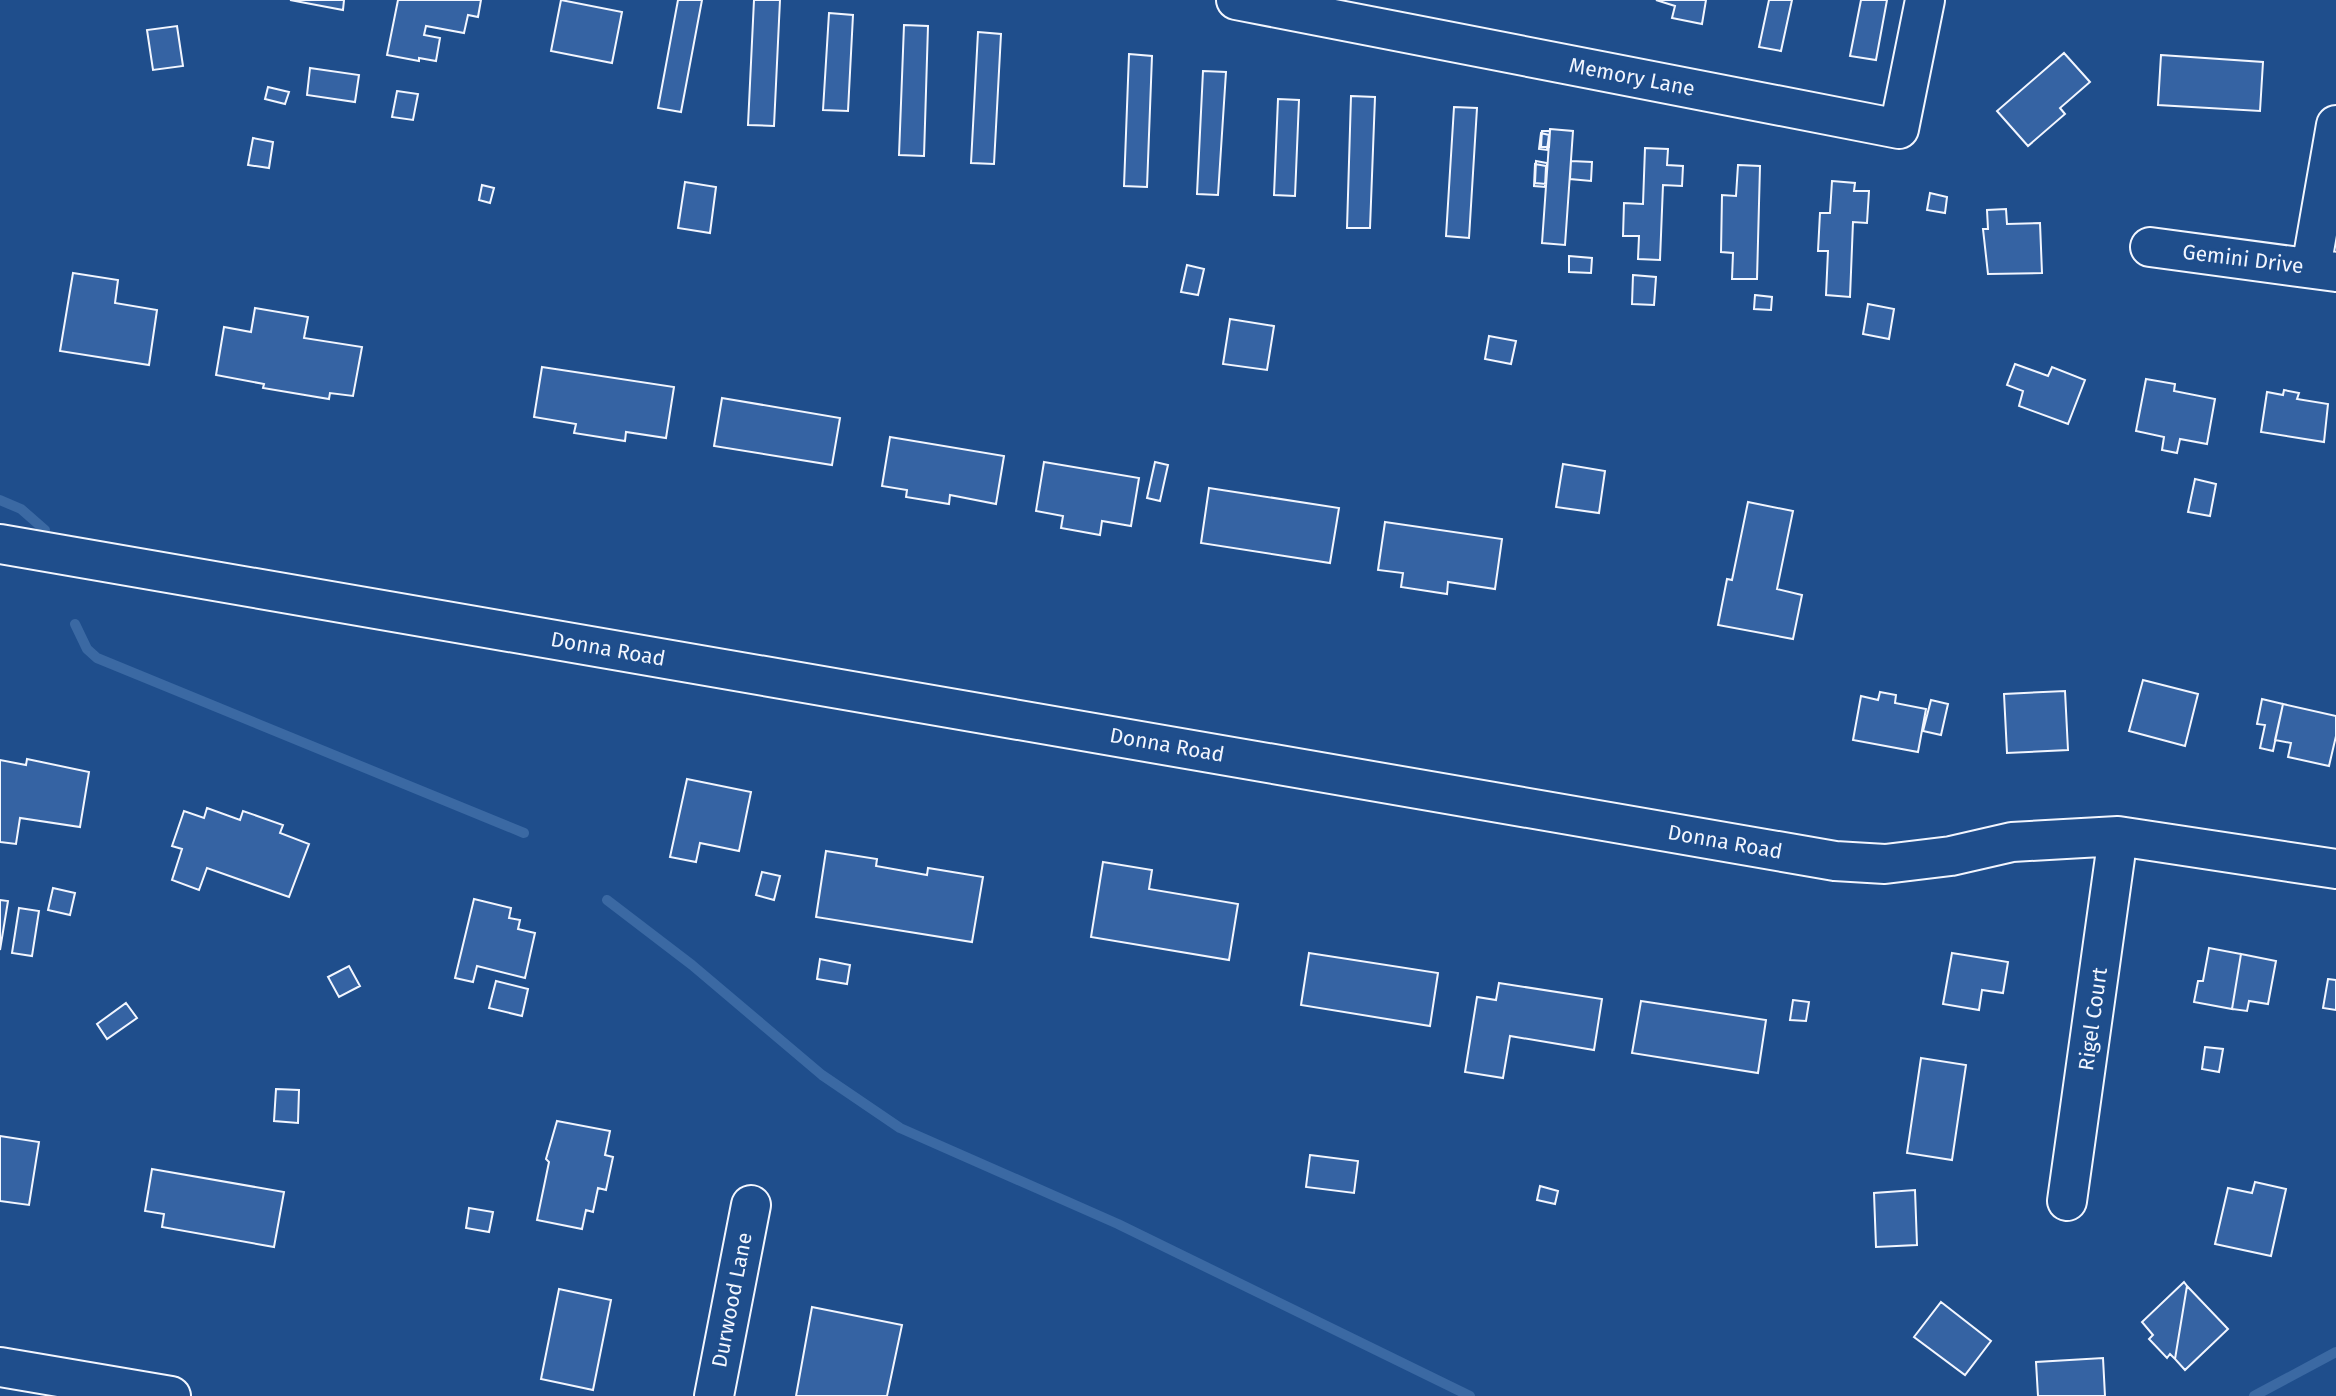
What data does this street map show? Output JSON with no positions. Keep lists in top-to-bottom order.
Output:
{
  "streets": {
    "street": [
      "Memory Lane",
      "Gemini Drive",
      "Donna Road",
      "Rigel Court",
      "Durwood Lane"
    ]
  },
  "crossings": [
    ["Donna Road", "Rigel Court"]
  ]
}
